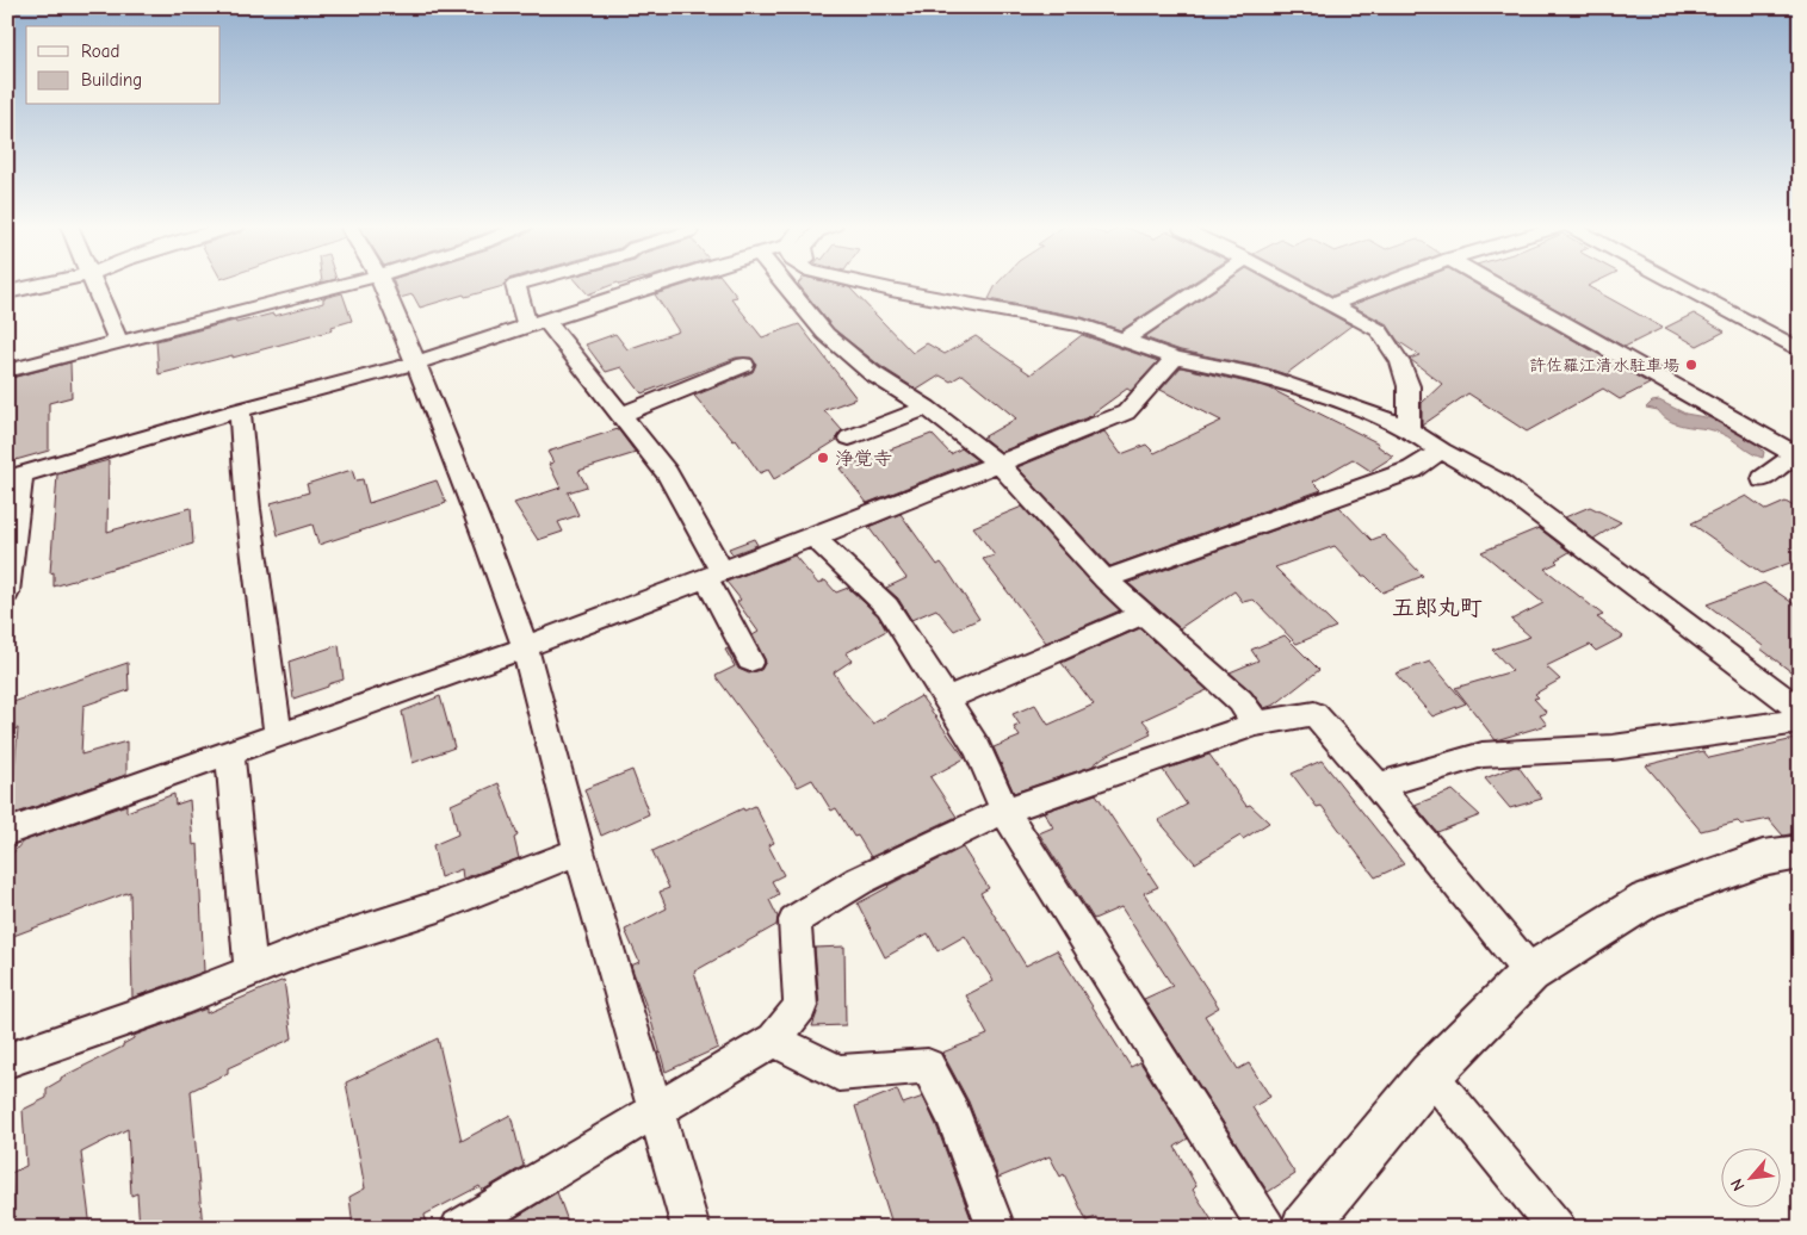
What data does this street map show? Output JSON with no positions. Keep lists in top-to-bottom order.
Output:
{
  "districts": ["五郎丸町"],
  "places": ["許佐羅江清水駐車場", "浄覚寺"],
  "legend": ["Road", "Building"],
  "north": "bottom left"
}
